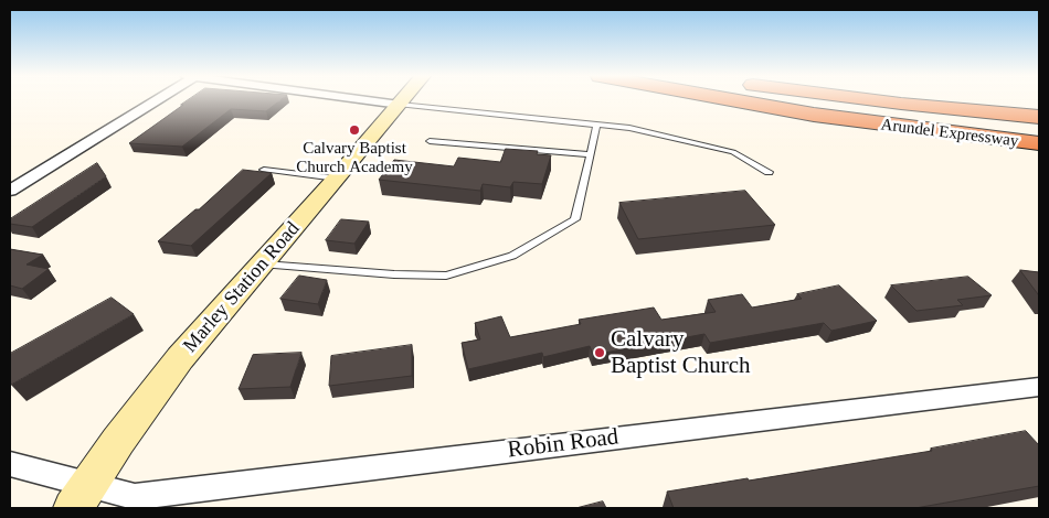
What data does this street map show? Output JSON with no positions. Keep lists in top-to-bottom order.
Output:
{
  "streets": {
    "highway": ["Arundel Expressway"],
    "main road": ["Marley Station Road"],
    "street": ["Robin Road"]
  },
  "crossings": [
    ["Marley Station Road", "Robin Road"]
  ],
  "places": ["Calvary Baptist Church Academy", "Calvary Baptist Church"]
}
